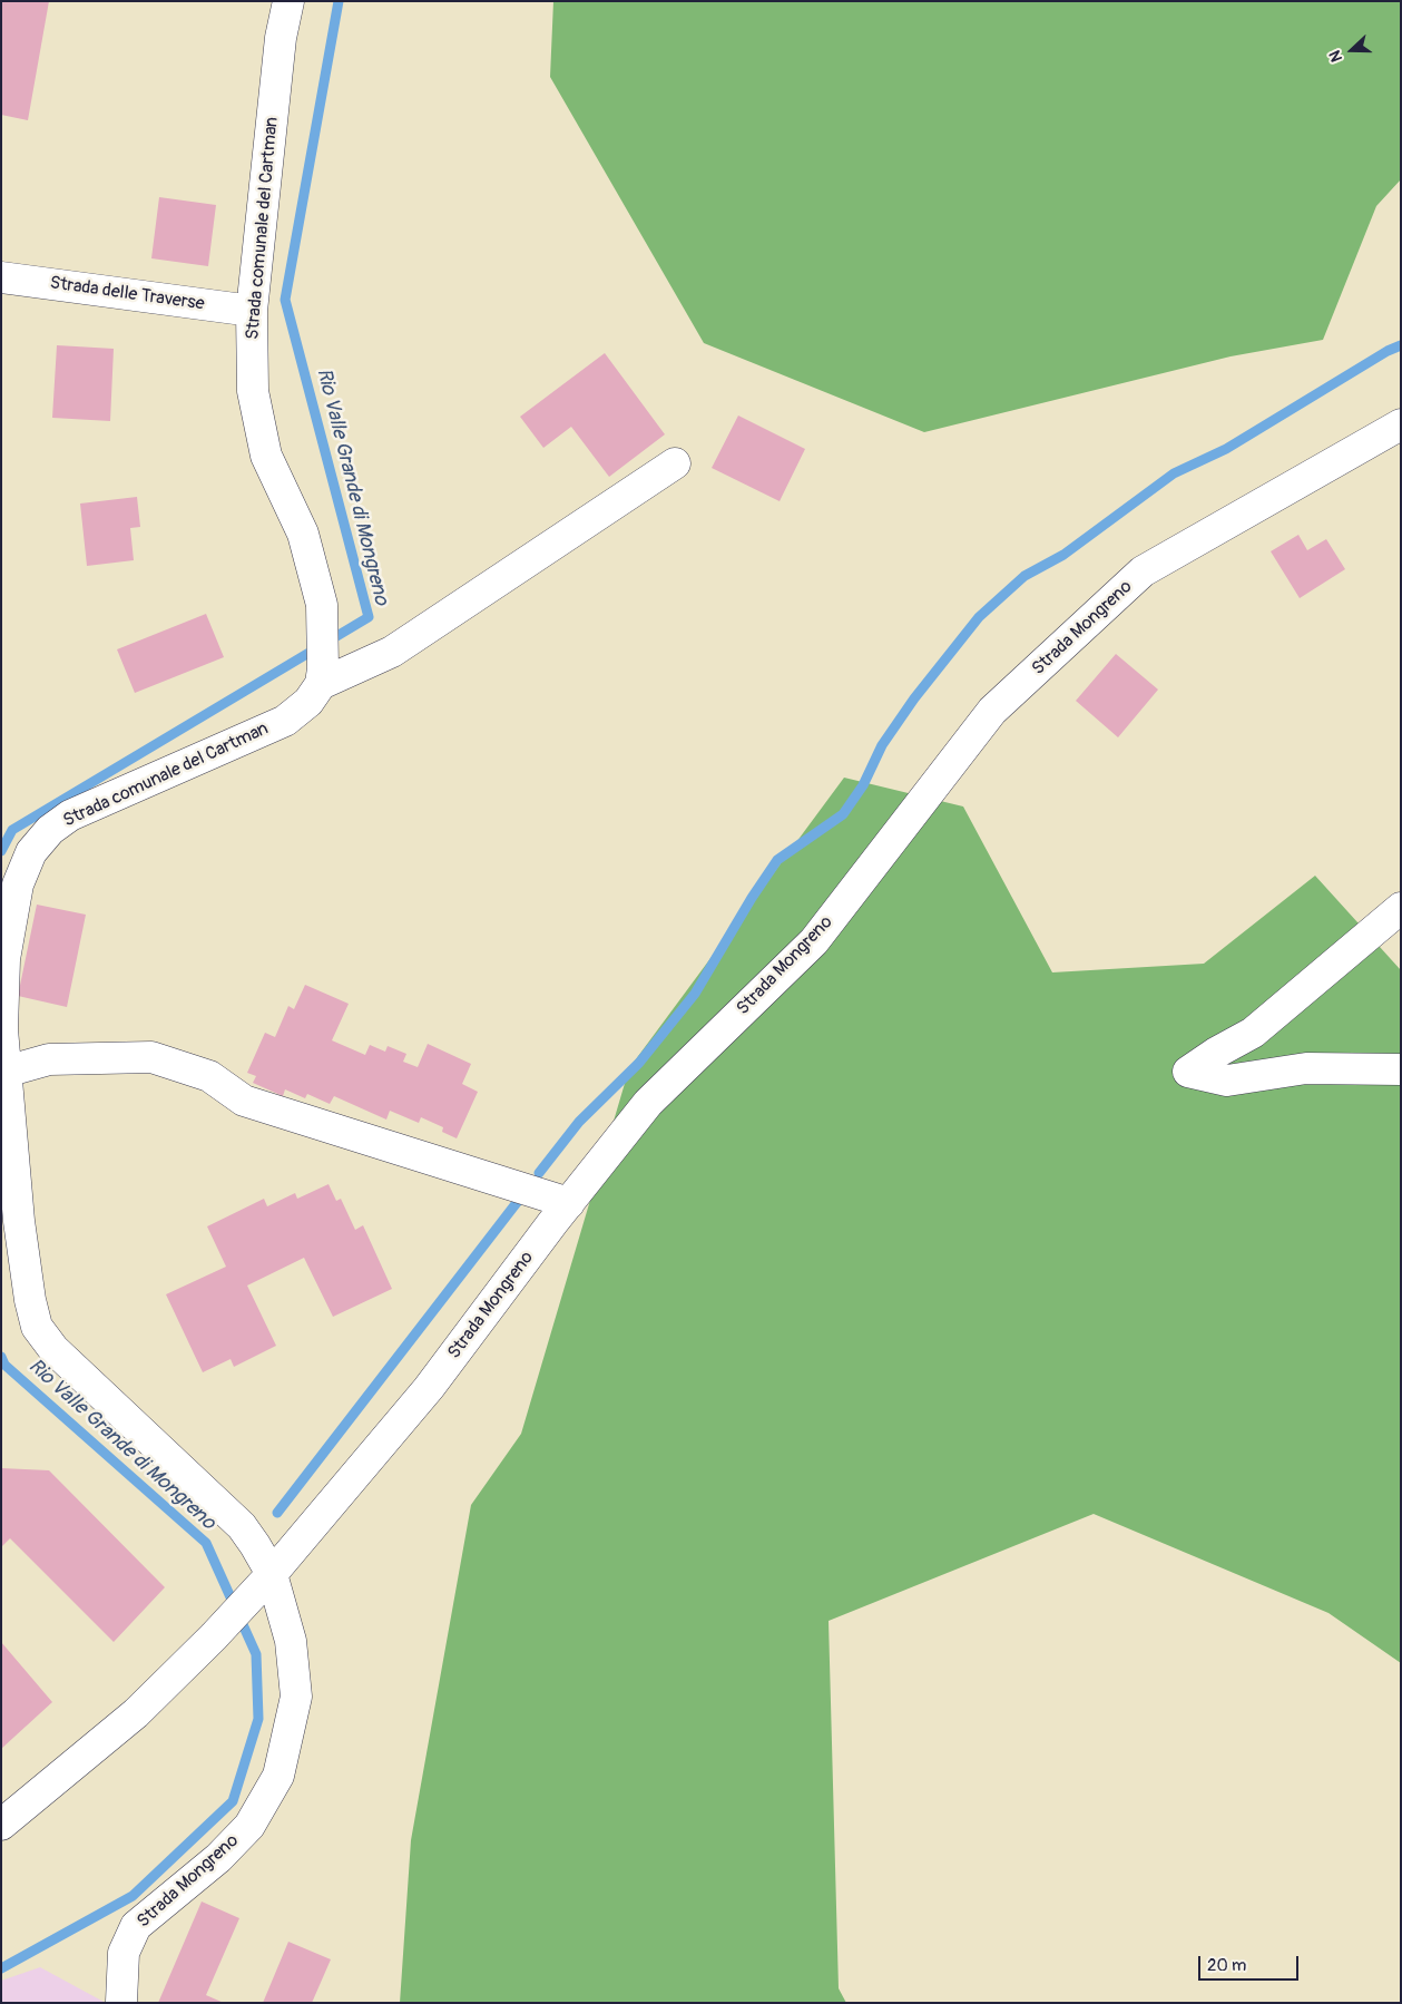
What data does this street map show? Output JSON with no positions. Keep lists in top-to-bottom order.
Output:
{
  "streets": {
    "street": ["Strada comunale del Cartman", "Strada delle Traverse", "Strada Mongreno"]
  },
  "crossings": [
    ["Strada comunale del Cartman", "Strada delle Traverse"],
    ["Strada comunale del Cartman", "Strada Mongreno"]
  ],
  "water": ["Rio Valle Grande di Mongreno"],
  "scale_bar": "20 m",
  "north": "left"
}
